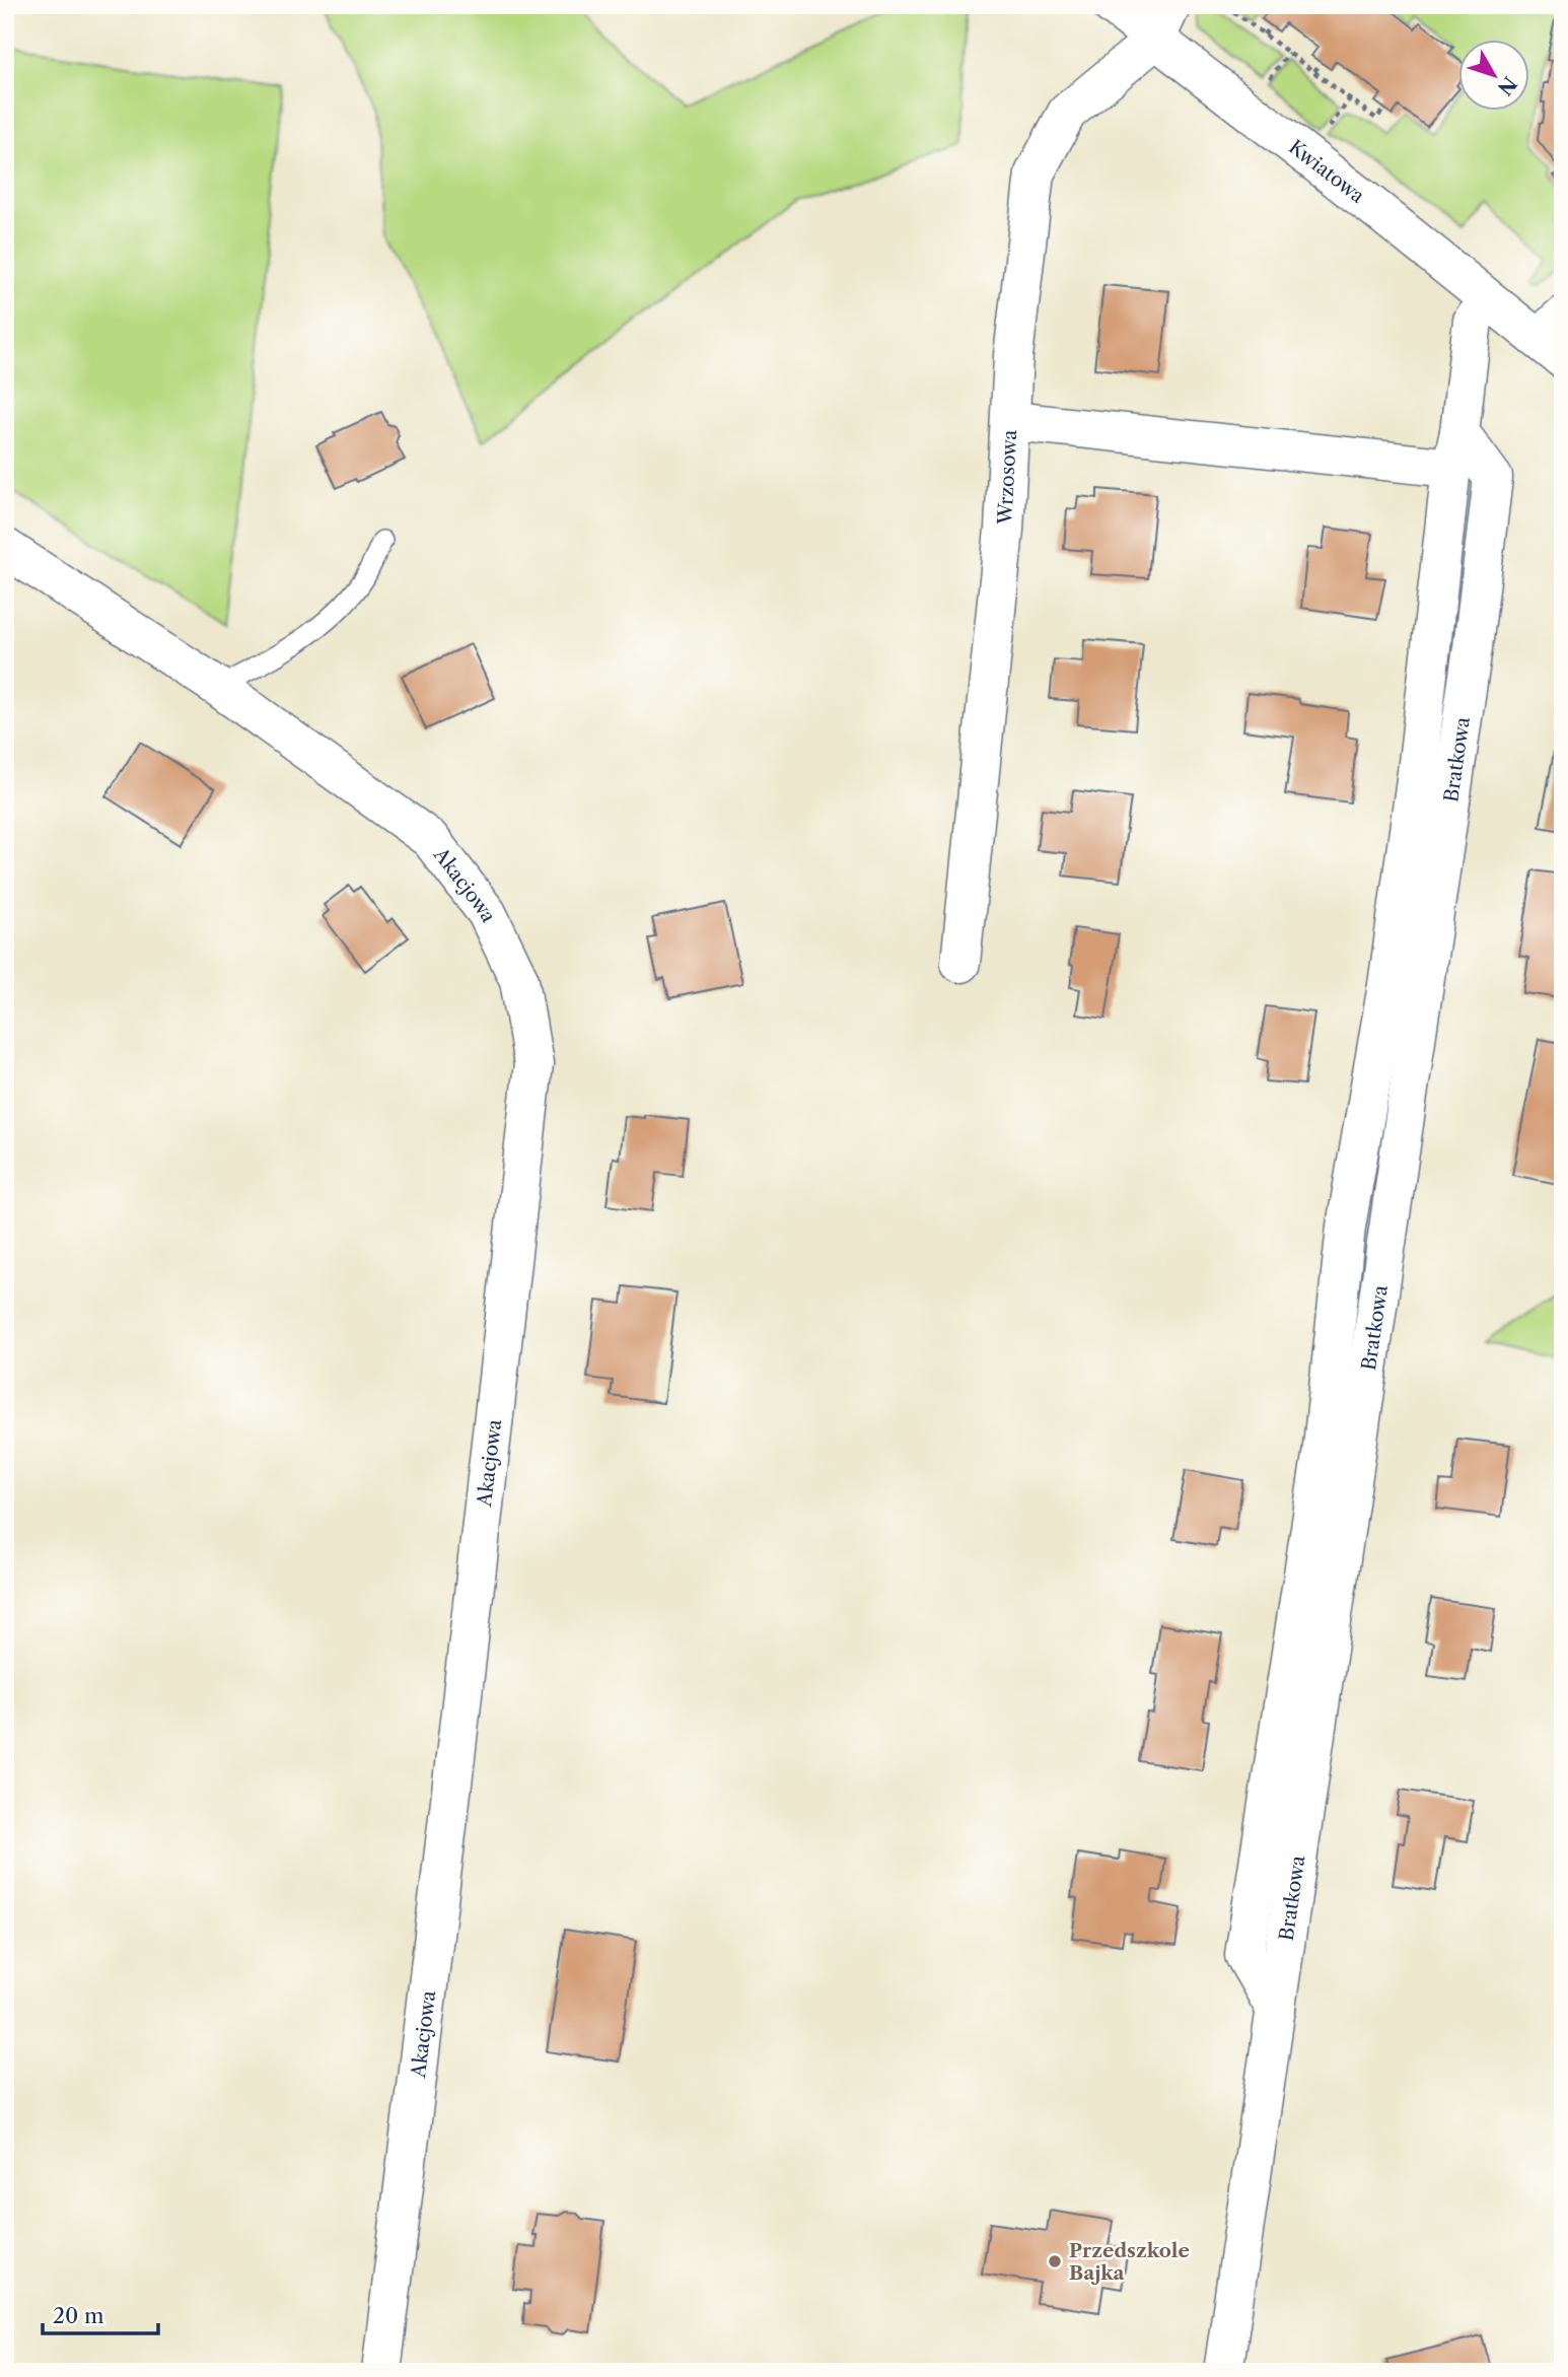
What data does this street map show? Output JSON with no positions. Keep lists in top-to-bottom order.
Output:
{
  "streets": {
    "street": ["Kwiatowa", "Wrzosowa", "Akacjowa"]
  },
  "crossings": [
    ["Kwiatowa", "Wrzosowa"]
  ],
  "places": ["Przedszkole Bajka"],
  "scale_bar": "20 m",
  "north": "bottom right"
}
